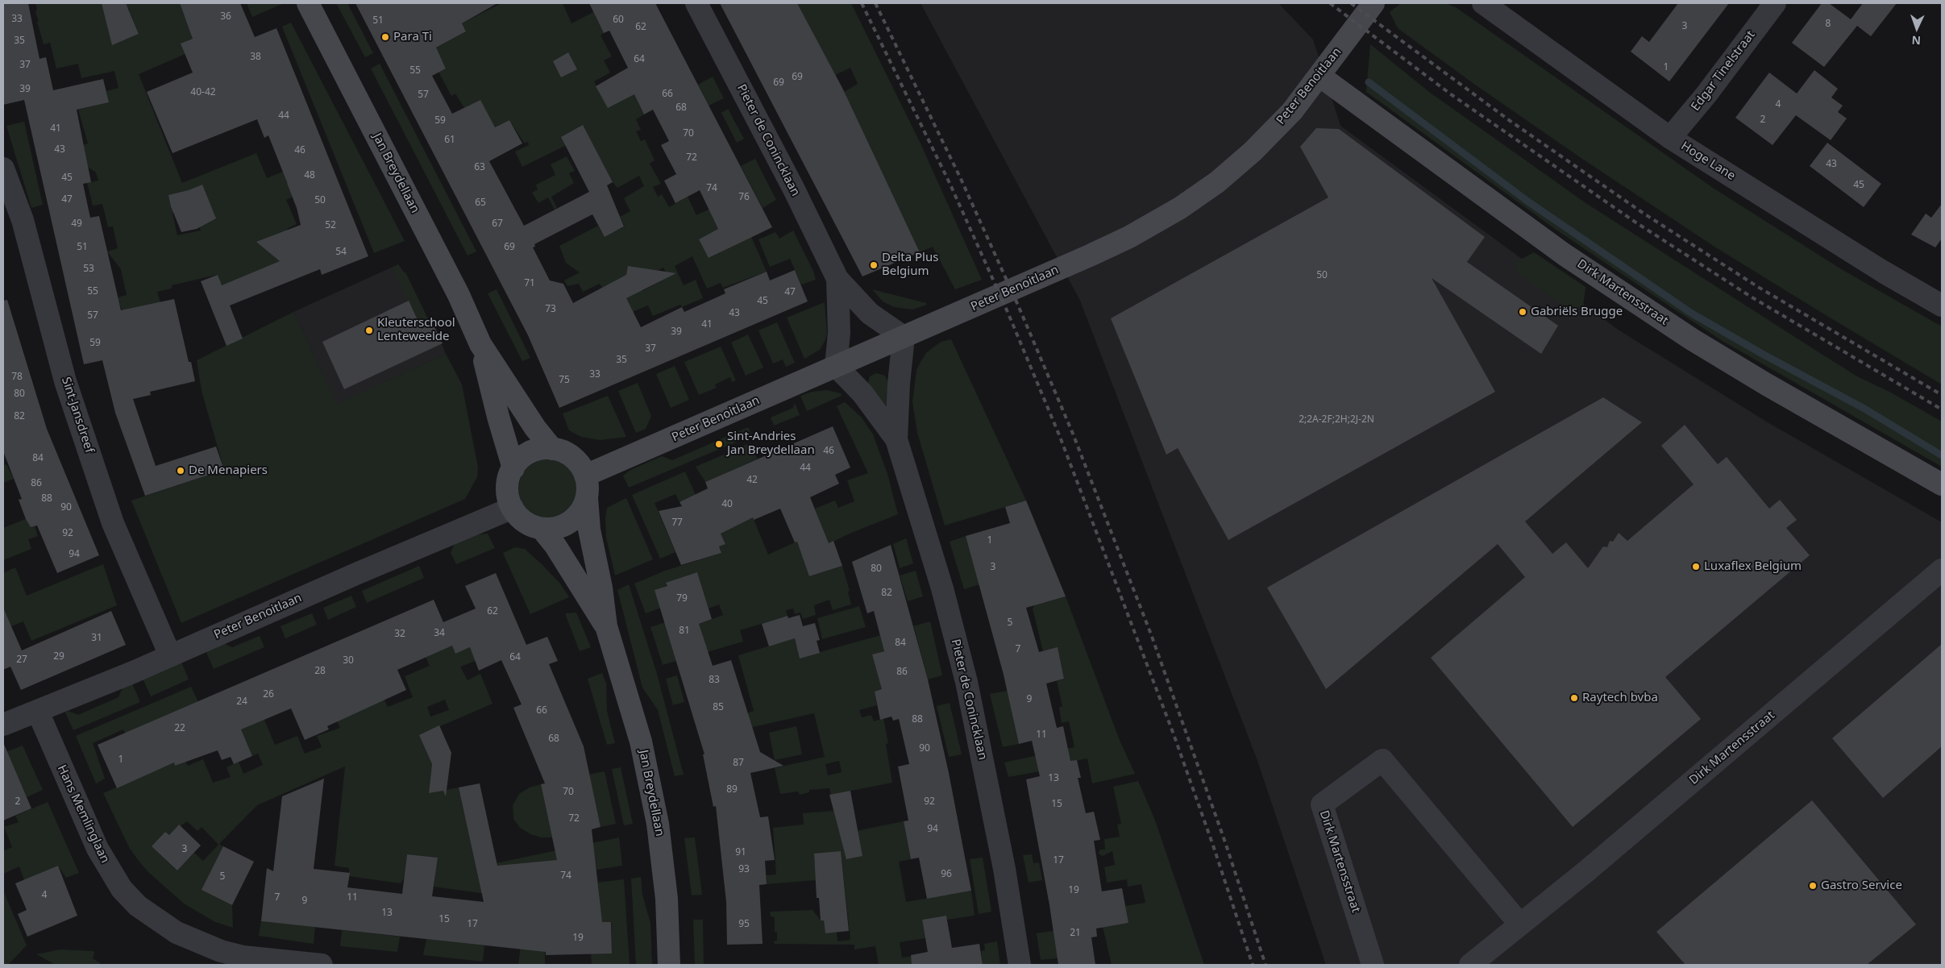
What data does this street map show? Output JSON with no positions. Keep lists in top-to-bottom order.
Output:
{
  "streets": {
    "street": [
      "Edgar Tinelstraat",
      "Peter Benoitlaan",
      "Pieter de Conincklaan",
      "Hoge Lane",
      "Jan Breydellaan",
      "Dirk Martensstraat",
      "Sint-Jansdreef",
      "Hans Memlinglaan"
    ]
  },
  "crossings": [
    ["Edgar Tinelstraat", "Hoge Lane"],
    ["Peter Benoitlaan", "Pieter de Conincklaan"],
    ["Peter Benoitlaan", "Jan Breydellaan"],
    ["Peter Benoitlaan", "Dirk Martensstraat"],
    ["Peter Benoitlaan", "Sint-Jansdreef"],
    ["Peter Benoitlaan", "Hans Memlinglaan"]
  ],
  "places": [
    "Para Ti",
    "Delta Plus Belgium",
    "Gabriëls Brugge",
    "Kleuterschool Lenteweelde",
    "Sint-Andries Jan Breydellaan",
    "De Menapiers",
    "Luxaflex Belgium",
    "Raytech bvba",
    "Gastro Service"
  ],
  "house_numbers": [
    "36",
    "33",
    "60",
    "51",
    "8",
    "3",
    "62",
    "35",
    "38",
    "64",
    "37",
    "1",
    "55",
    "69",
    "69",
    "39",
    "40-42",
    "66",
    "57",
    "4",
    "68",
    "44",
    "2",
    "59",
    "41",
    "70",
    "61",
    "43",
    "46",
    "72",
    "43",
    "63",
    "48",
    "45",
    "45",
    "74",
    "76",
    "47",
    "50",
    "65",
    "49",
    "67",
    "52",
    "51",
    "69",
    "54",
    "53",
    "50",
    "71",
    "55",
    "47",
    "45",
    "73",
    "43",
    "57",
    "41",
    "39",
    "59",
    "37",
    "35",
    "33",
    "78",
    "75",
    "80",
    "82",
    "2;2A-2F;2H;2J-2N",
    "46",
    "84",
    "44",
    "42",
    "86",
    "88",
    "40",
    "90",
    "77",
    "92",
    "1",
    "94",
    "3",
    "80",
    "82",
    "79",
    "62",
    "5",
    "81",
    "34",
    "32",
    "31",
    "84",
    "7",
    "29",
    "64",
    "27",
    "30",
    "28",
    "86",
    "83",
    "26",
    "9",
    "24",
    "85",
    "66",
    "88",
    "22",
    "11",
    "68",
    "90",
    "1",
    "87",
    "13",
    "89",
    "70",
    "2",
    "92",
    "15",
    "72",
    "94",
    "3",
    "91",
    "17",
    "93",
    "96",
    "74",
    "5",
    "19",
    "4",
    "7",
    "11",
    "9",
    "13",
    "15",
    "17",
    "95",
    "21",
    "19"
  ],
  "north": "bottom"
}
